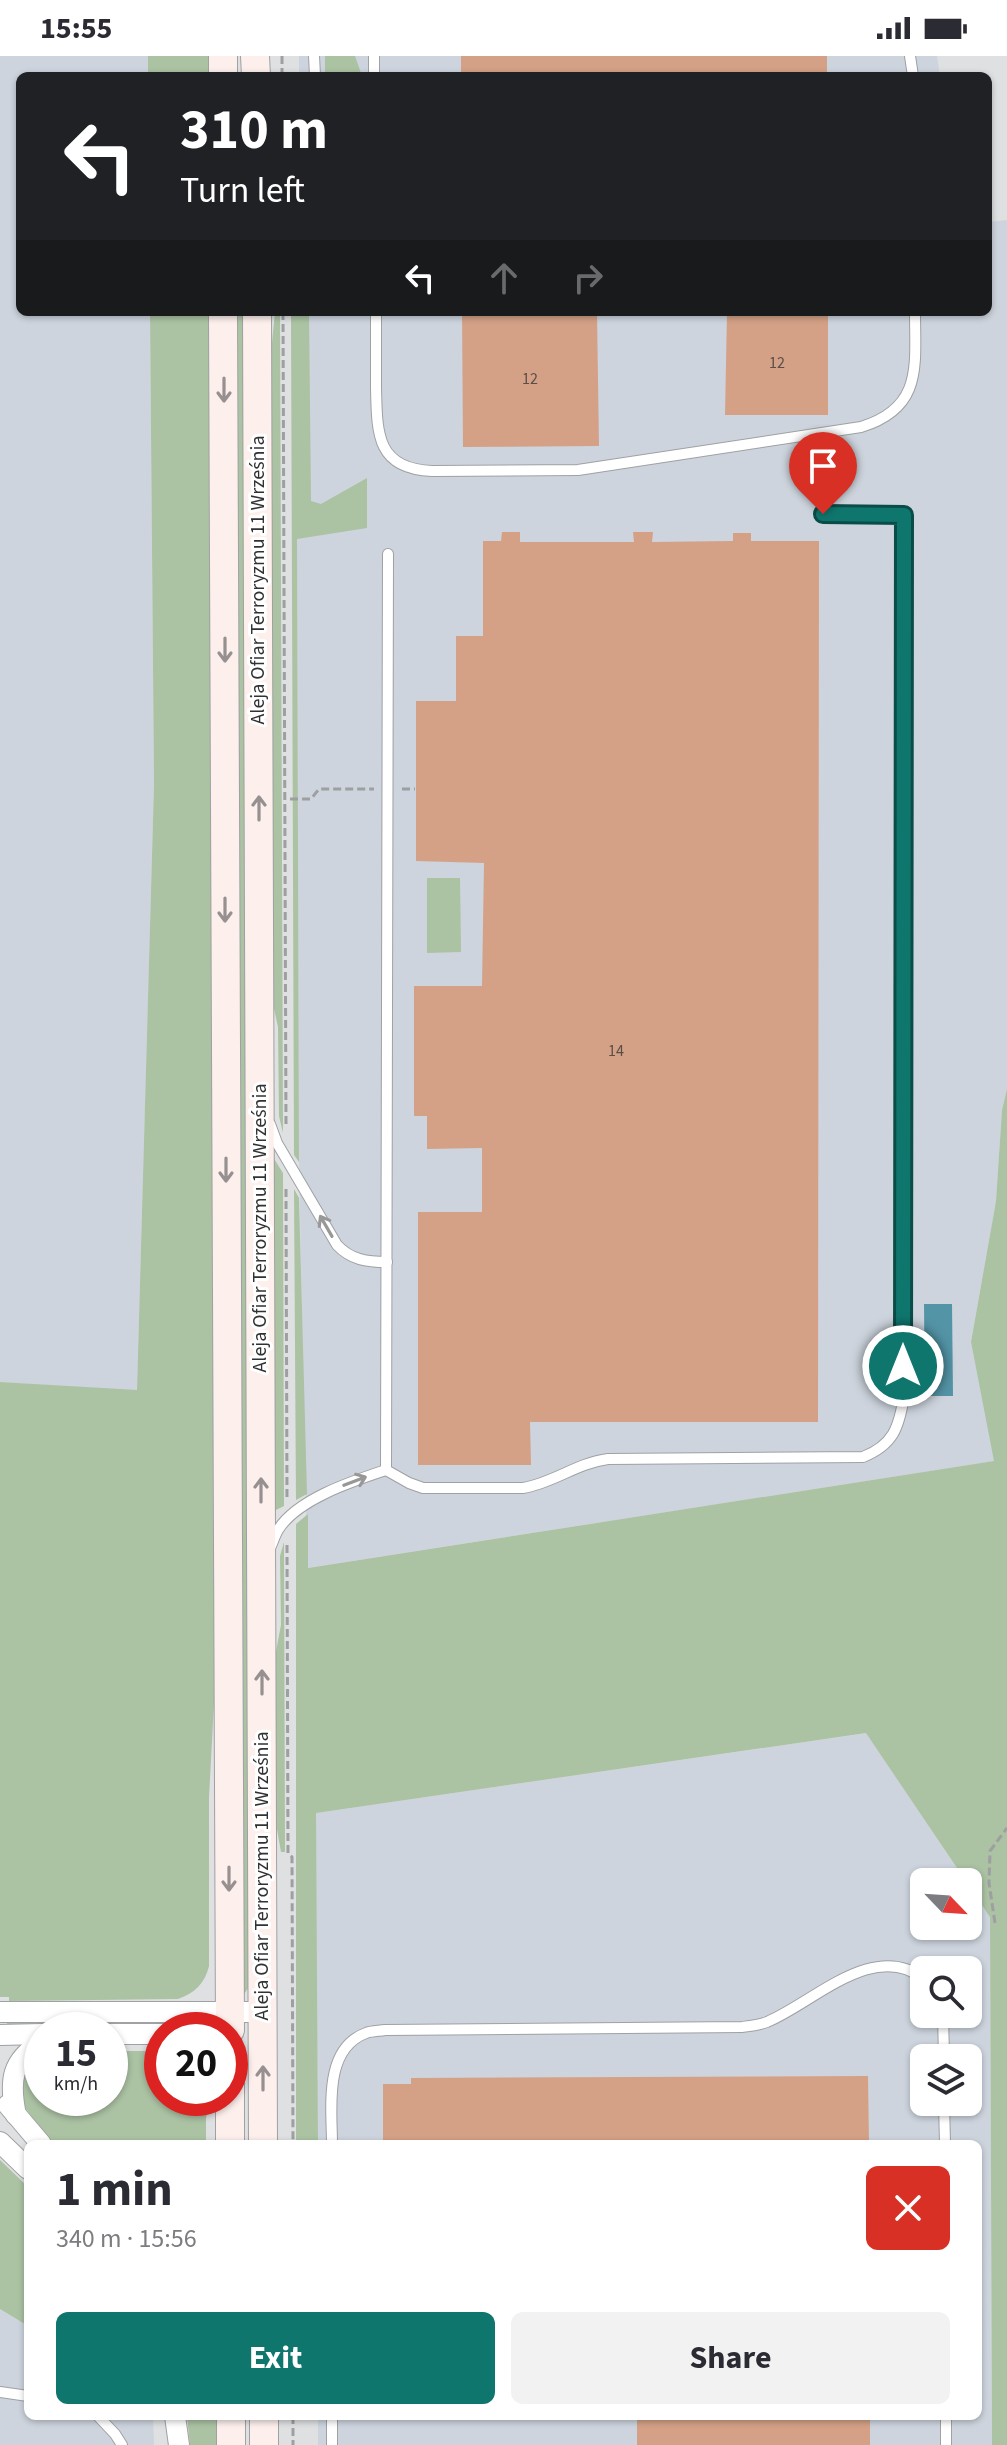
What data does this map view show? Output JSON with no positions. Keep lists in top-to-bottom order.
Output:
{
  "streets": {
    "street": ["Aleja Ofiar Terroryzmu 11 Września"]
  },
  "house_numbers": ["12", "12", "14"],
  "north": "bottom right",
  "page": {
    "status": "15:55",
    "turn": ["310 m", "Turn left"],
    "speed": "15 km/h",
    "limit": "20",
    "heading": ["1 min", "340 m · 15:56"],
    "buttons": ["Exit", "Share"]
  }
}
